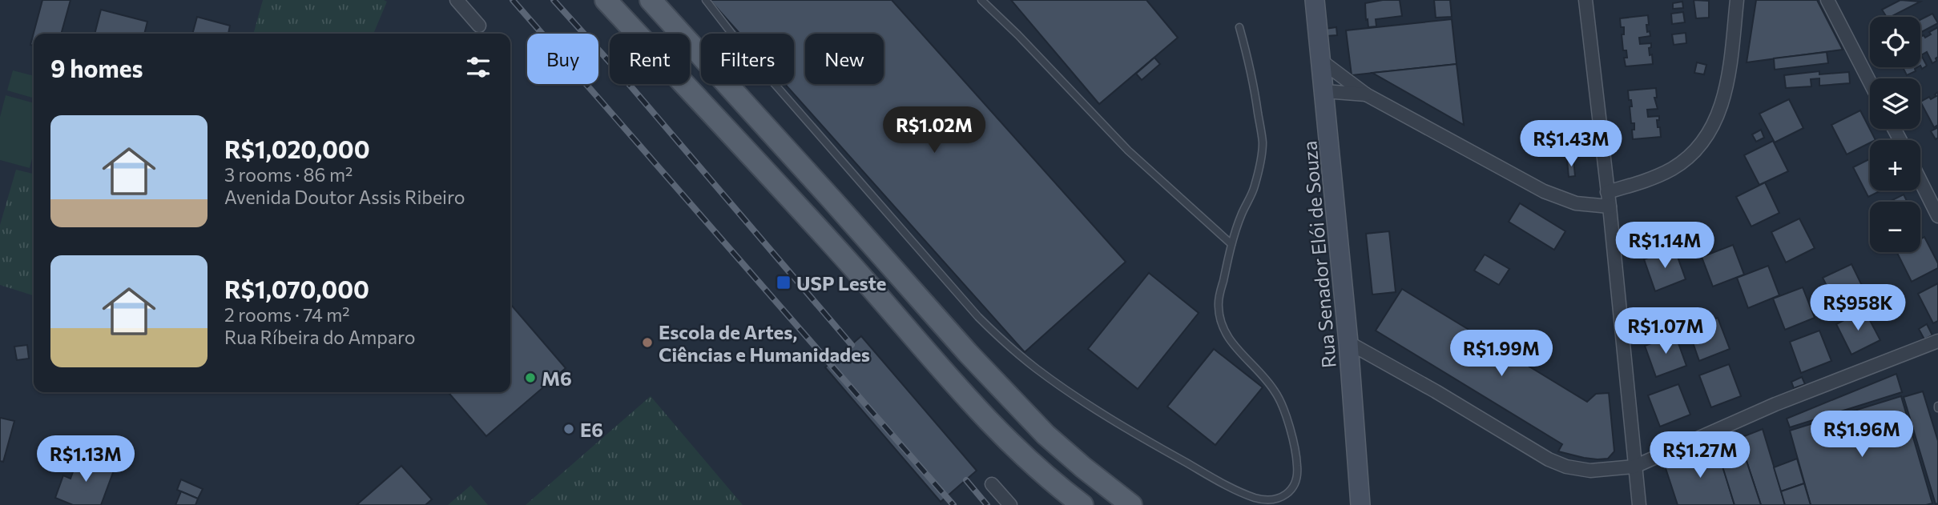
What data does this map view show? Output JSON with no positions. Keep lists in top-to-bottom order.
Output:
{
  "streets": {
    "main road": ["Rua Senador Elói de Souza"]
  },
  "places": {
    "transit": ["USP Leste"],
    "other": ["Escola de Artes, Ciências e Humanidades", "M6", "E6"]
  },
  "page": {
    "map_buttons": ["+", "−"],
    "chip": [
      "Buy",
      "Rent",
      "Filters",
      "New"
    ],
    "heading": "9 homes",
    "list": [
      {
        "name": "R$1,020,000",
        "note": "3 rooms · 86 m² · Avenida Doutor Assis Ribeiro"
      },
      {
        "name": "R$1,070,000",
        "note": "2 rooms · 74 m² · Rua Ríbeira do Amparo"
      }
    ],
    "price": [
      "R$1.02M",
      "R$1.43M",
      "R$1.14M",
      "R$958K",
      "R$1.07M",
      "R$1.99M",
      "R$1.96M",
      "R$1.27M",
      "R$1.13M"
    ]
  }
}
